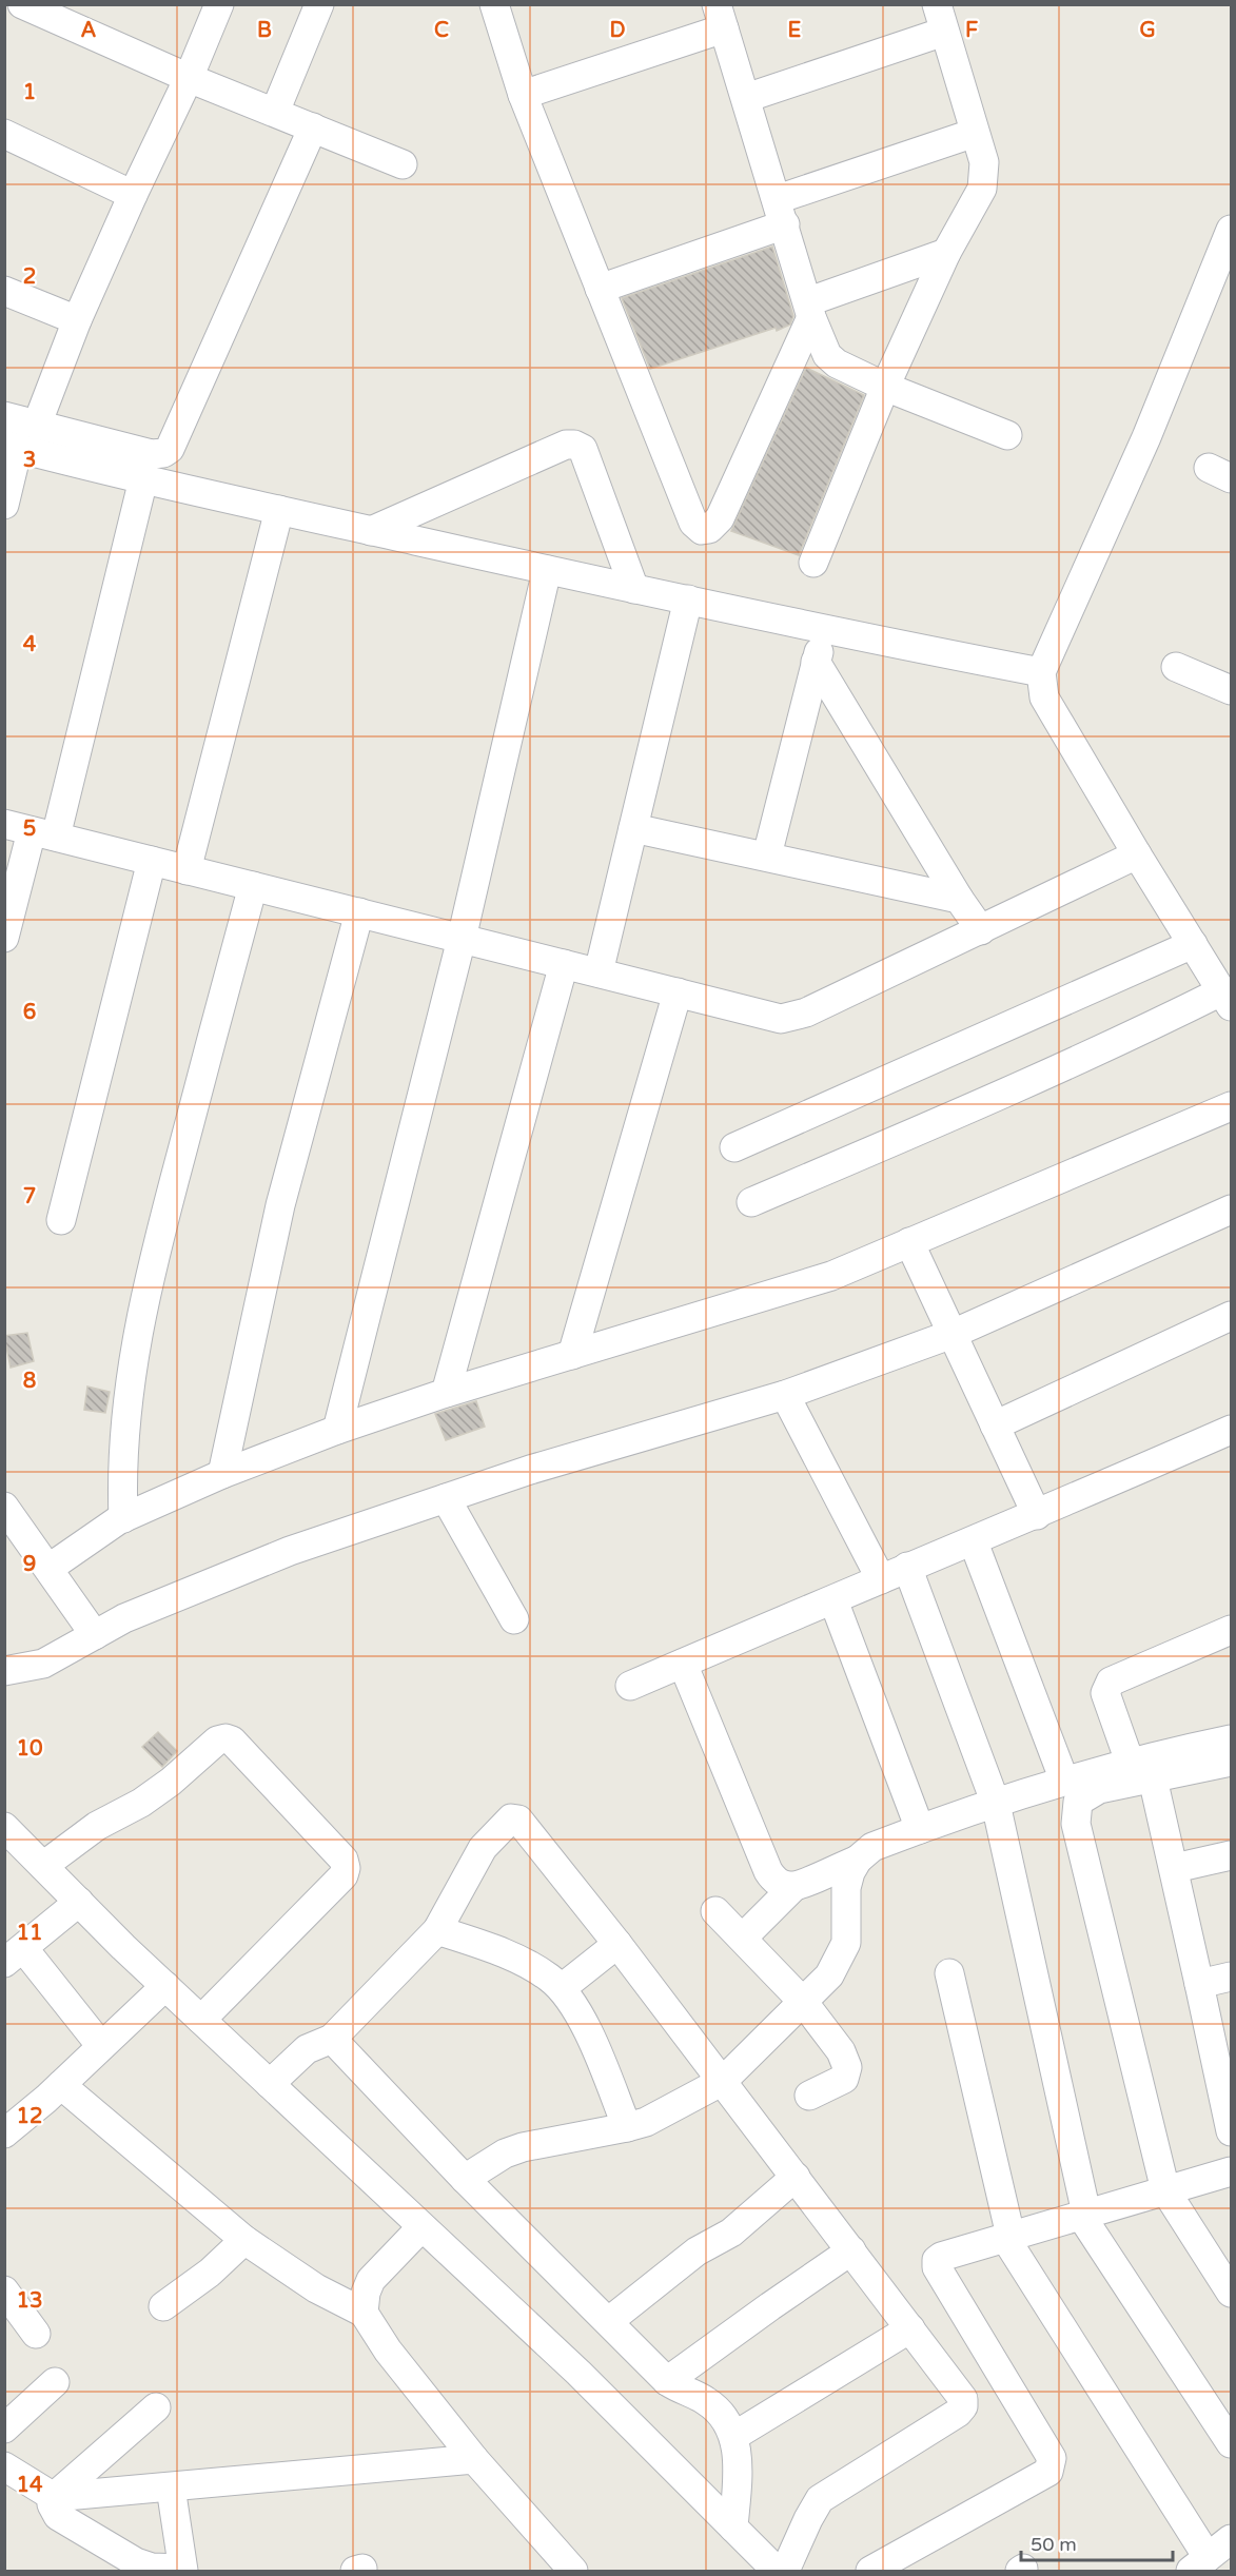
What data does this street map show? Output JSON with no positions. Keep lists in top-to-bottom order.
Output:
{
  "scale_bar": "50 m",
  "grid": {
    "columns": [
      "A",
      "B",
      "C",
      "D",
      "E",
      "F",
      "G"
    ],
    "rows": [
      "1",
      "2",
      "3",
      "4",
      "5",
      "6",
      "7",
      "8",
      "9",
      "10",
      "11",
      "12",
      "13",
      "14"
    ]
  }
}
